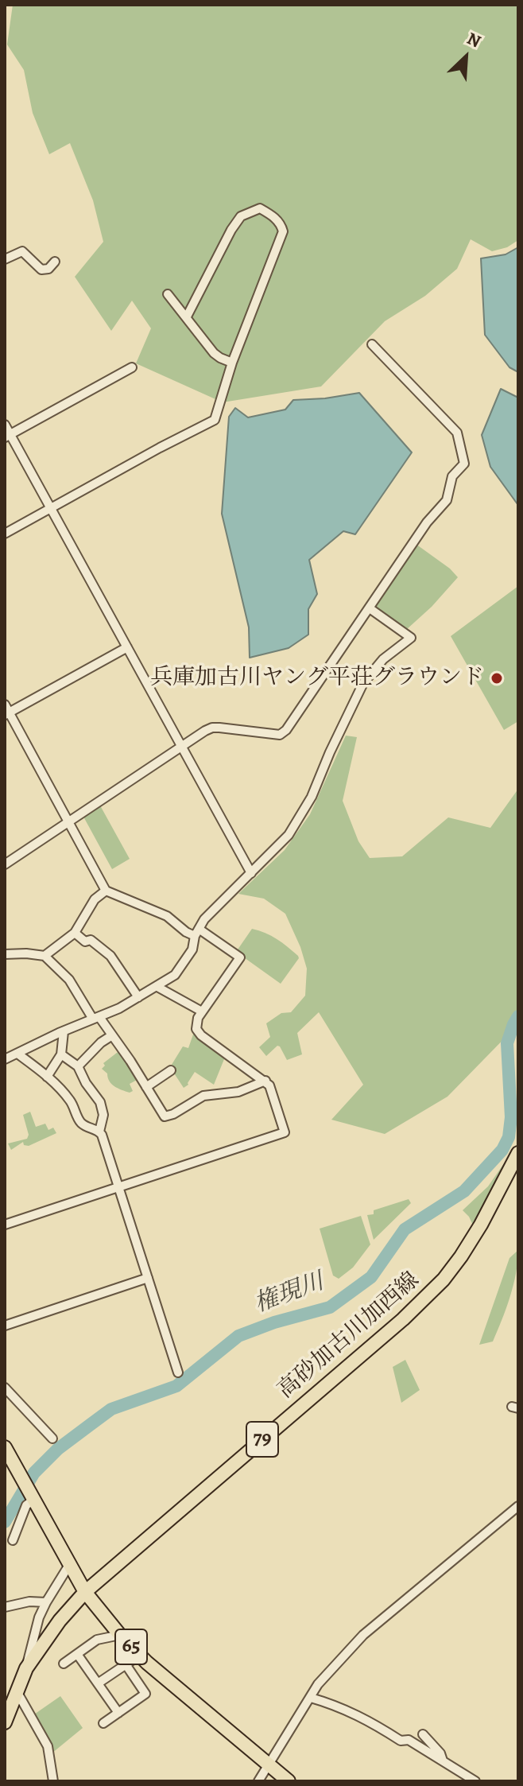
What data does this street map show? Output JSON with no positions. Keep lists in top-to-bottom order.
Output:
{
  "streets": {
    "main road": ["高砂加古川加西線", "79", "65"]
  },
  "crossings": [
    ["高砂加古川加西線", "65"]
  ],
  "water": ["権現川"],
  "places": ["兵庫加古川ヤング平荘グラウンド"],
  "north": "top right"
}
